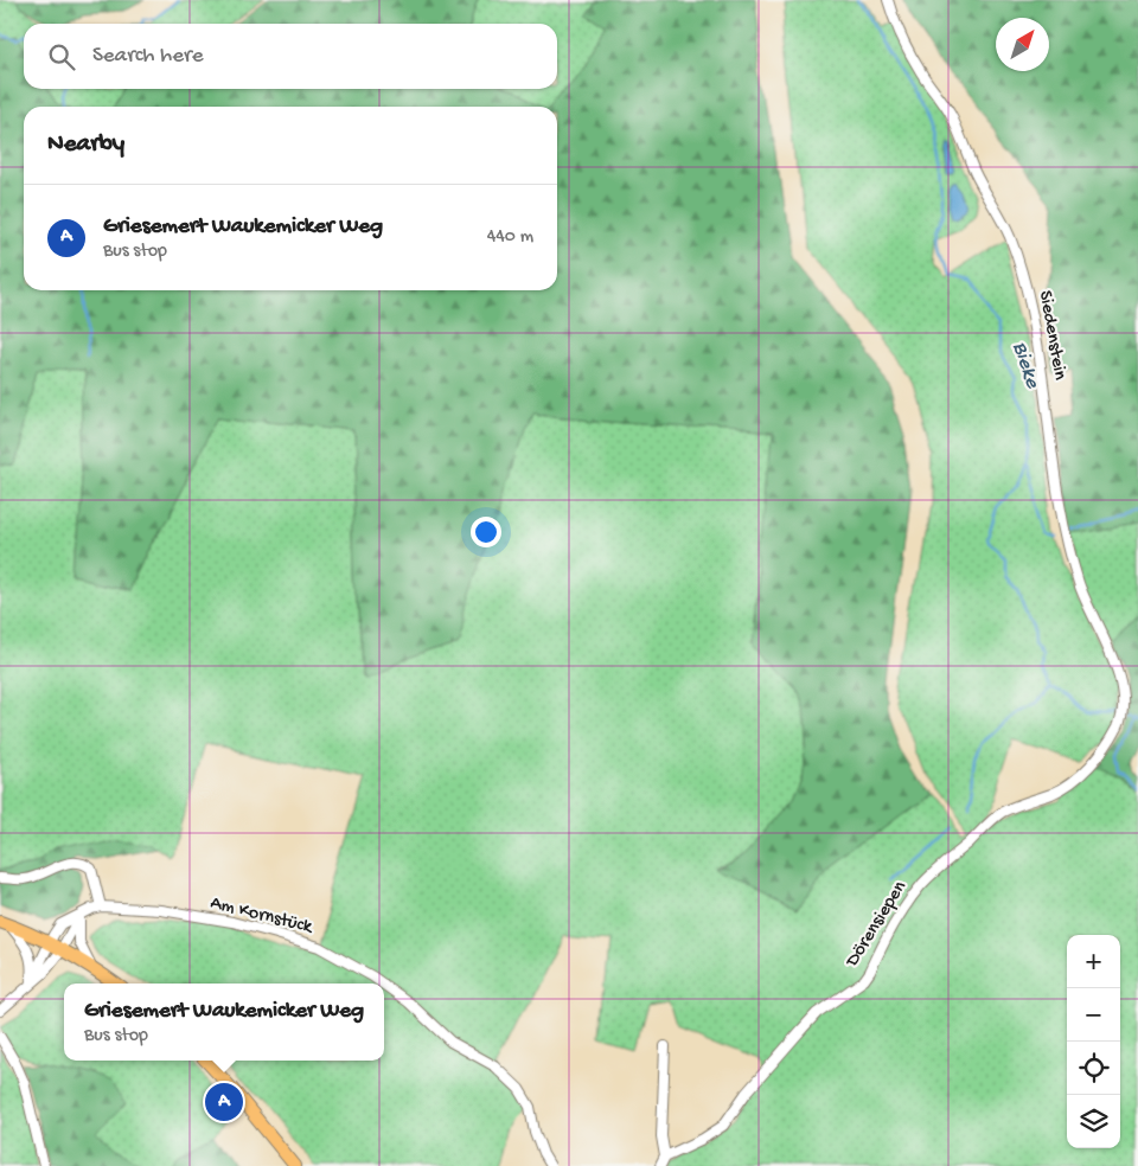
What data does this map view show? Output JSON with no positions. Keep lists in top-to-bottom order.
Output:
{
  "streets": {
    "street": ["Siedenstein", "Am Kornstück", "Dörensiepen"]
  },
  "crossings": [
    ["Siedenstein", "Dörensiepen"]
  ],
  "water": ["Bieke"],
  "north": "top right",
  "page": {
    "search": "Search here",
    "heading": "Nearby",
    "list": [
      {
        "mark": "A",
        "name": "Griesemert Waukemicker Weg",
        "note": "Bus stop",
        "value": "440 m"
      }
    ],
    "map_buttons": ["+", "−"],
    "popup": ["Griesemert Waukemicker Weg", "Bus stop"],
    "pins": "A"
  }
}
